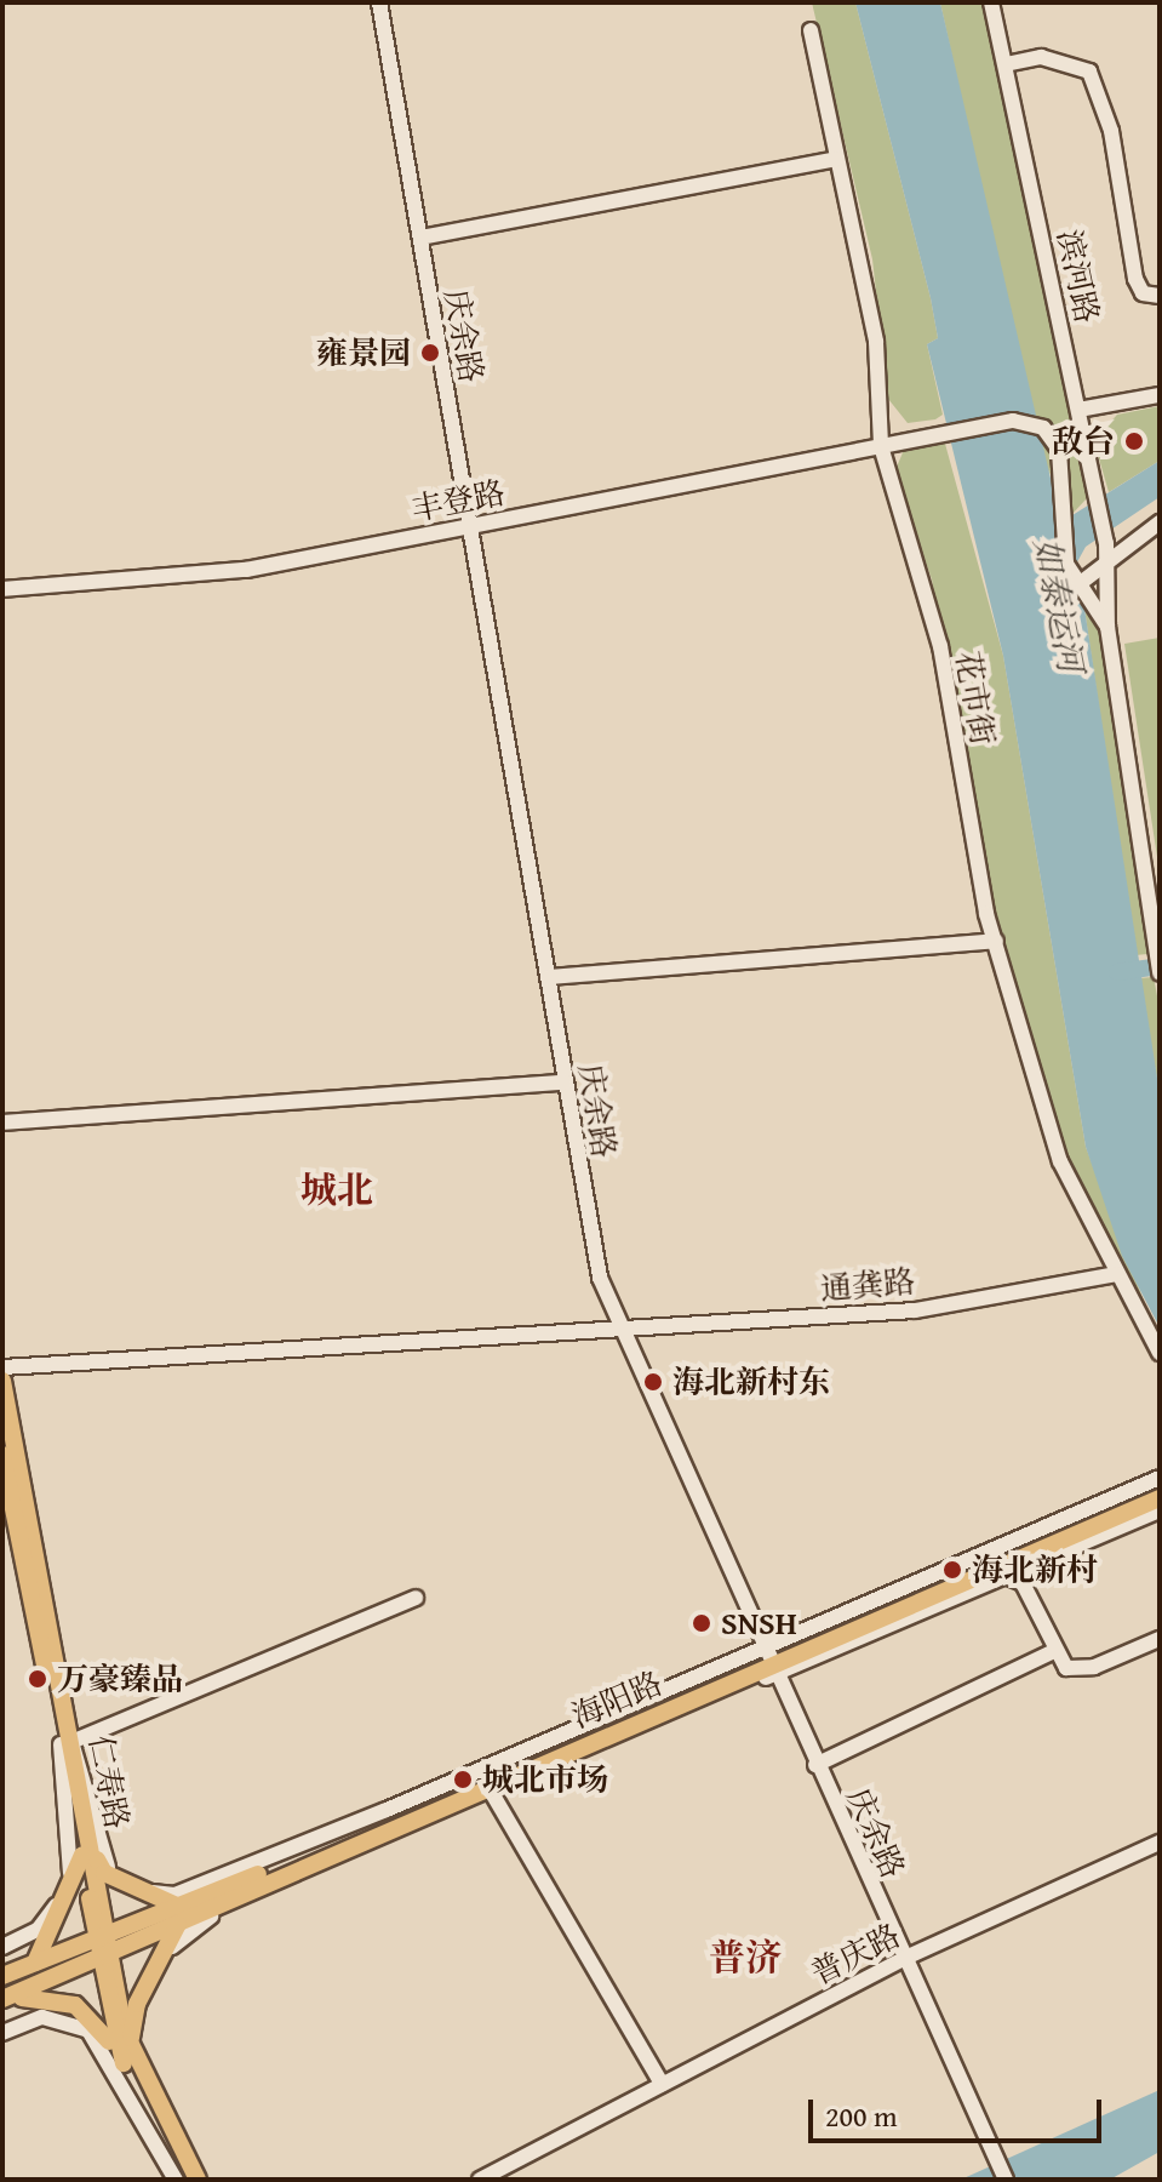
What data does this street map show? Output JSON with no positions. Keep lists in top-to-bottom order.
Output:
{
  "streets": {
    "main road": ["海阳路", "仁寿路"],
    "street": [
      "滨河路",
      "庆余路",
      "丰登路",
      "花市街",
      "通龚路",
      "普庆路"
    ]
  },
  "crossings": [
    ["庆余路", "丰登路"],
    ["庆余路", "通龚路"],
    ["庆余路", "海阳路"],
    ["庆余路", "普庆路"],
    ["丰登路", "花市街"],
    ["花市街", "通龚路"],
    ["海阳路", "仁寿路"]
  ],
  "districts": ["城北", "普济"],
  "water": ["如泰运河"],
  "places": [
    "雍景园",
    "敌台",
    "海北新村东",
    "海北新村",
    "SNSH",
    "万豪臻品",
    "城北市场"
  ],
  "scale_bar": "200 m"
}
